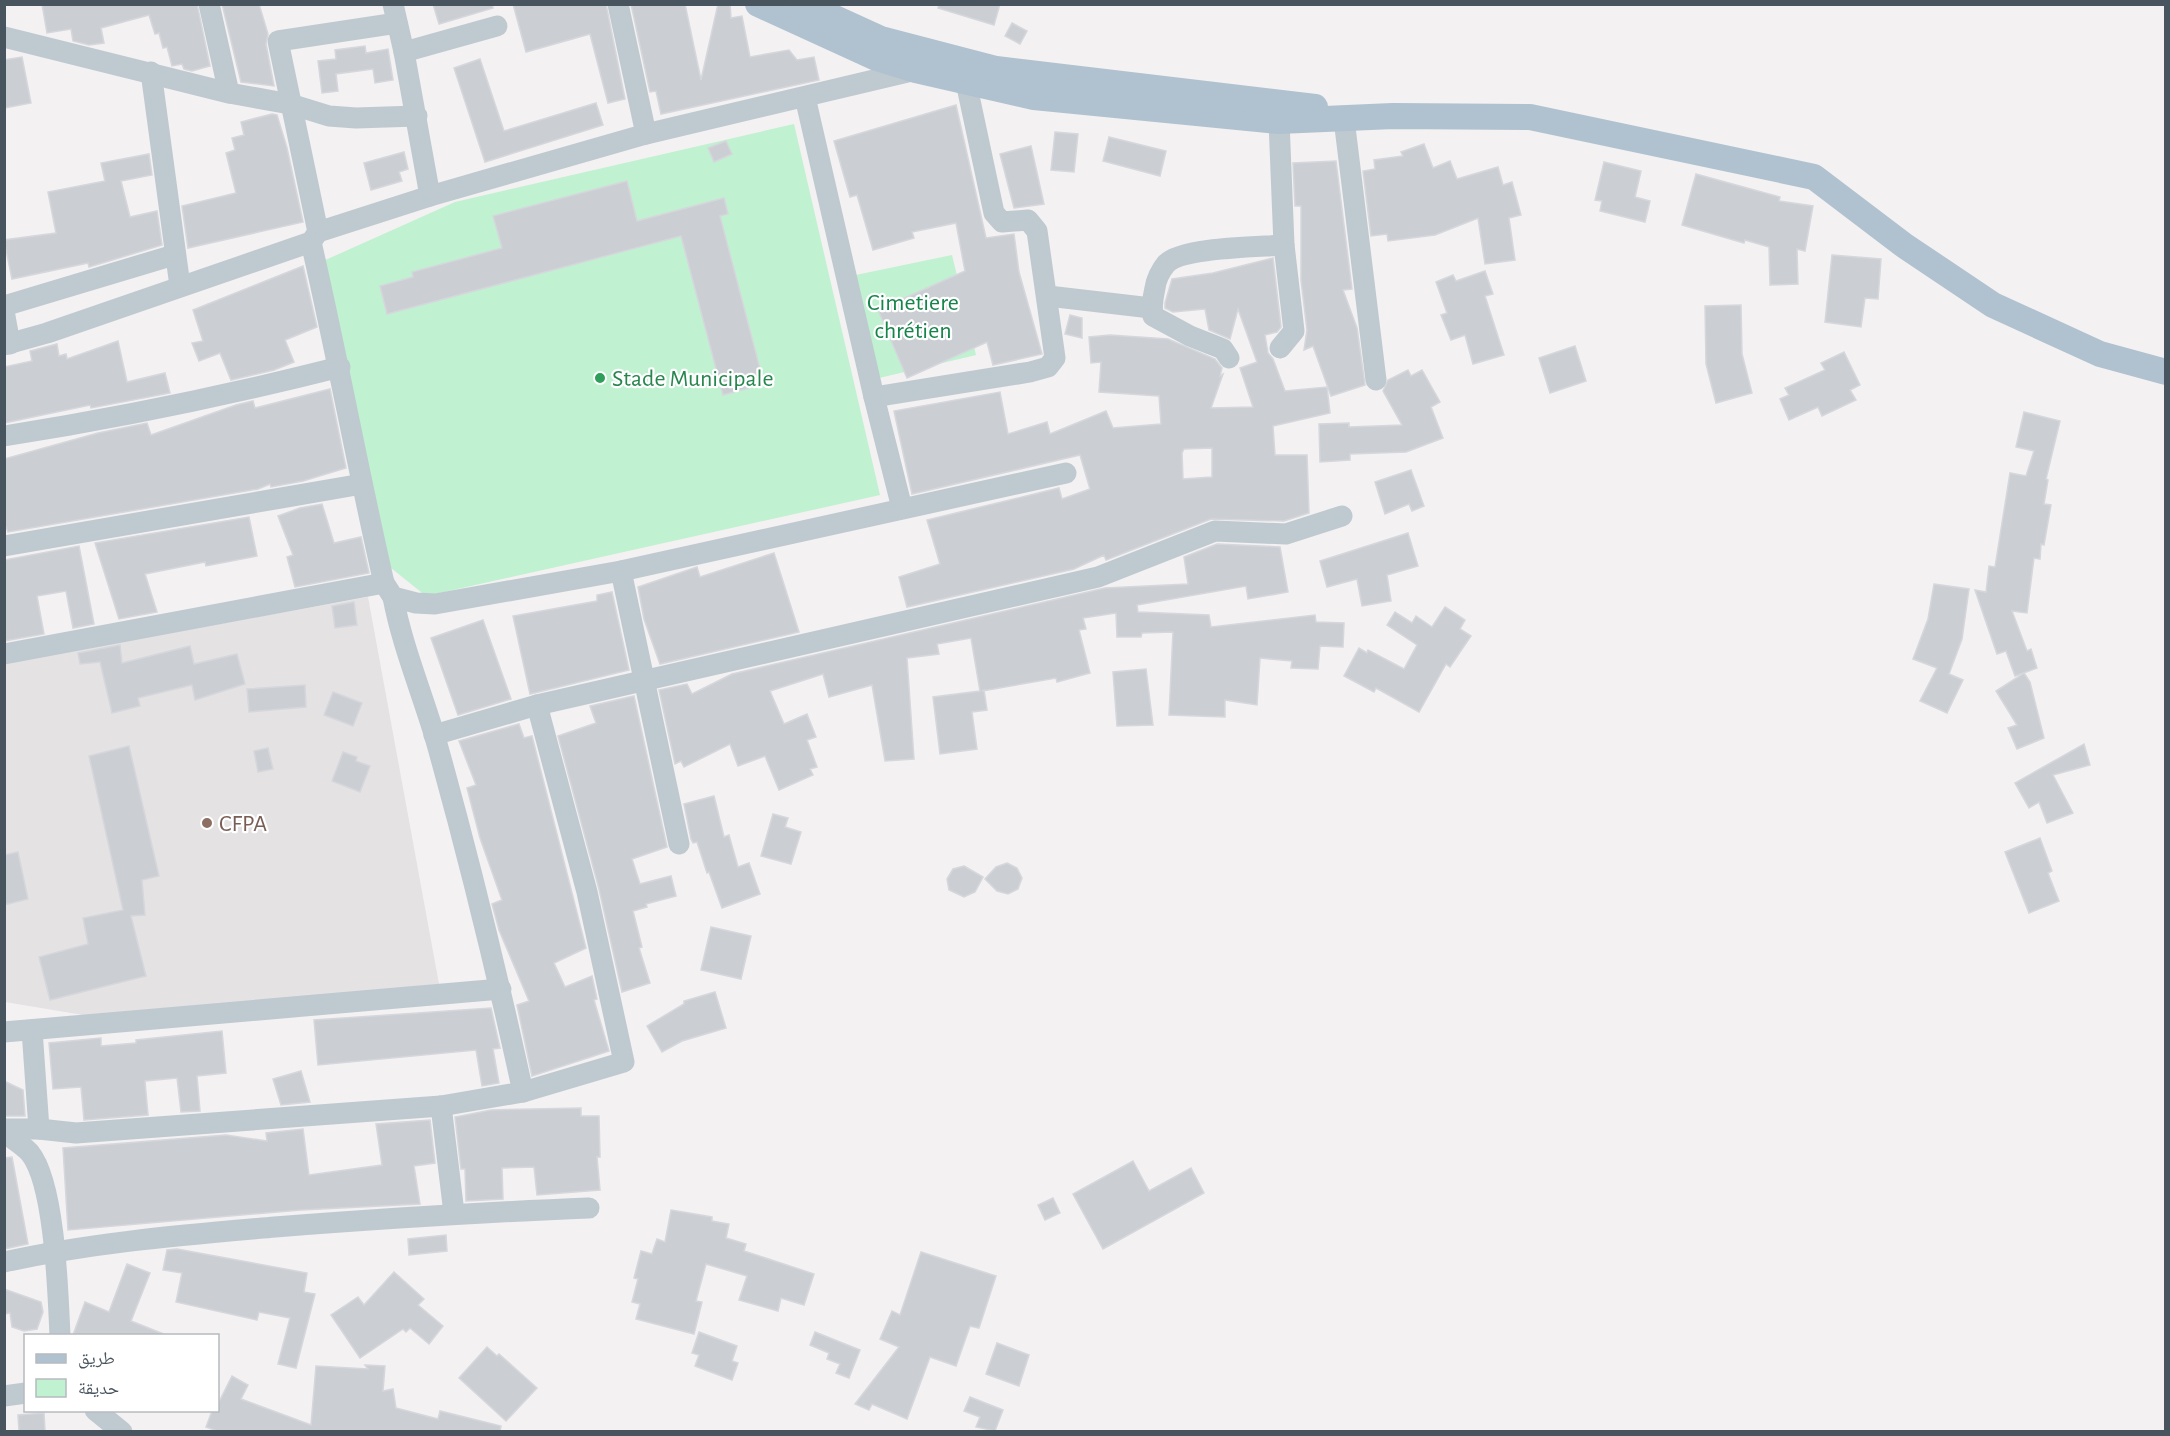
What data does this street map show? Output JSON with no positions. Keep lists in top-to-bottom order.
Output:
{
  "parks": ["Cimetiere chrétien"],
  "places": ["Stade Municipale", "CFPA"],
  "legend": ["طريق", "حديقة"]
}
